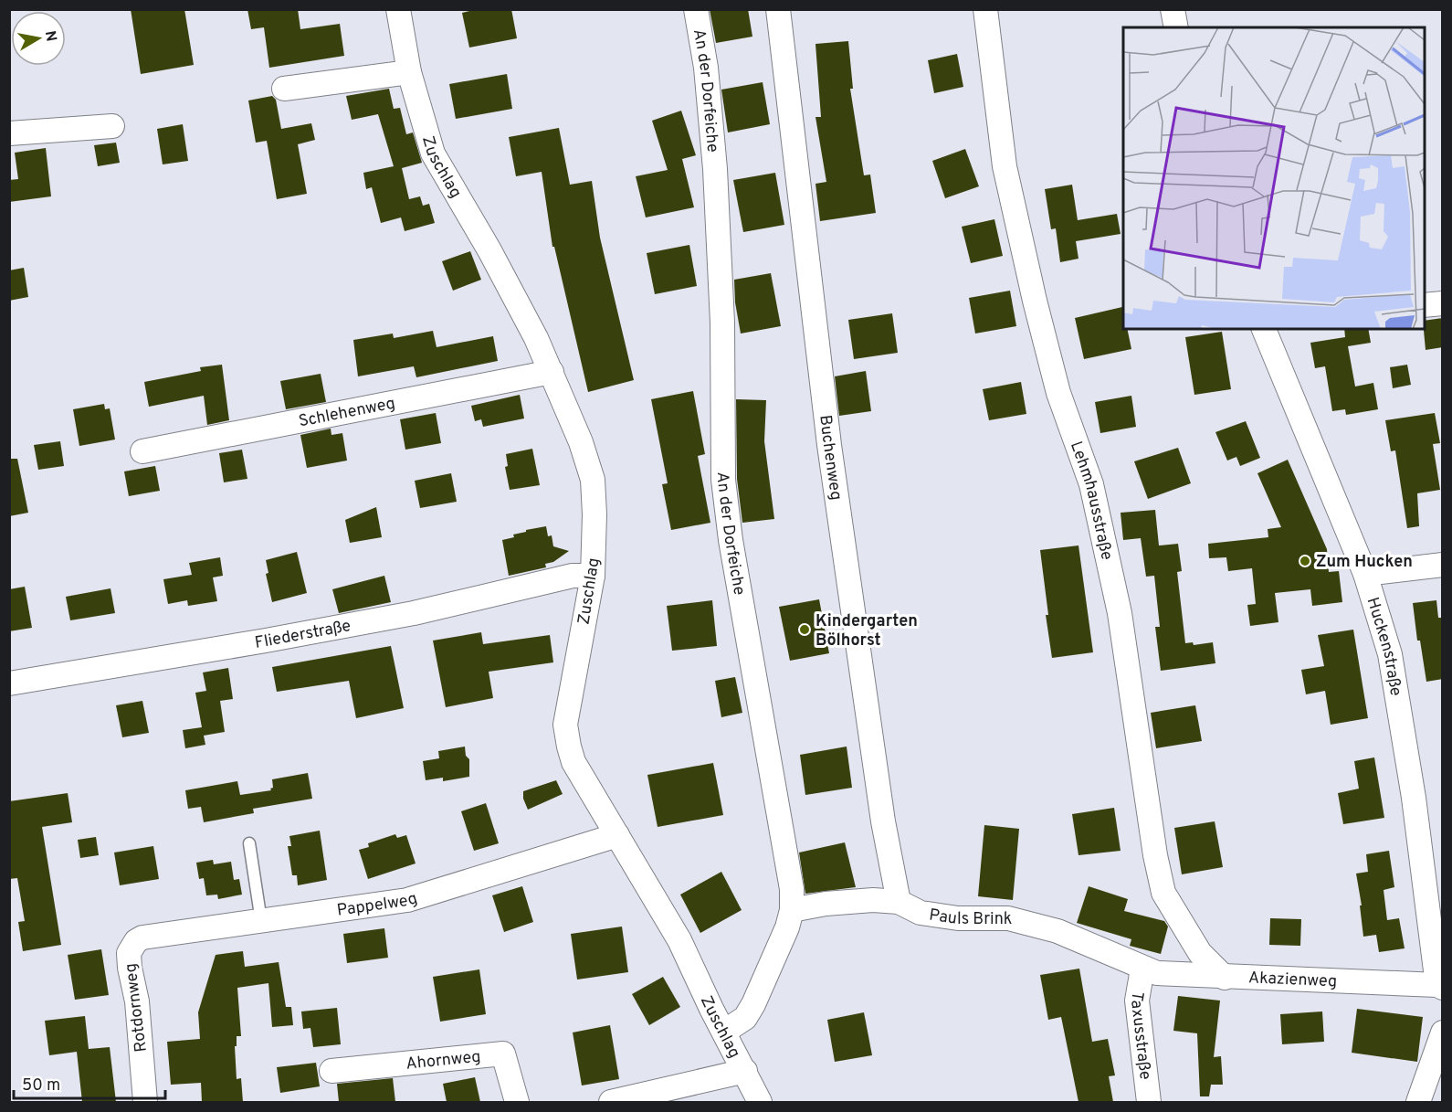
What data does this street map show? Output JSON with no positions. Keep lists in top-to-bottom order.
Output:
{
  "streets": {
    "street": [
      "An der Dorfeiche",
      "Zuschlag",
      "Schlehenweg",
      "Buchenweg",
      "Lehmhausstraße",
      "Fliederstraße",
      "Huckenstraße",
      "Pappelweg",
      "Pauls Brink",
      "Akazienweg",
      "Rotdornweg",
      "Taxusstraße",
      "Ahornweg"
    ]
  },
  "crossings": [
    ["An der Dorfeiche", "Zuschlag"],
    ["An der Dorfeiche", "Pauls Brink"],
    ["Zuschlag", "Schlehenweg"],
    ["Zuschlag", "Fliederstraße"],
    ["Zuschlag", "Pappelweg"],
    ["Buchenweg", "Pauls Brink"],
    ["Lehmhausstraße", "Akazienweg"],
    ["Huckenstraße", "Akazienweg"],
    ["Pappelweg", "Rotdornweg"],
    ["Pauls Brink", "Akazienweg"],
    ["Pauls Brink", "Taxusstraße"],
    ["Akazienweg", "Taxusstraße"]
  ],
  "places": ["Zum Hucken", "Kindergarten Bölhorst"],
  "scale_bar": "50 m",
  "north": "right"
}
